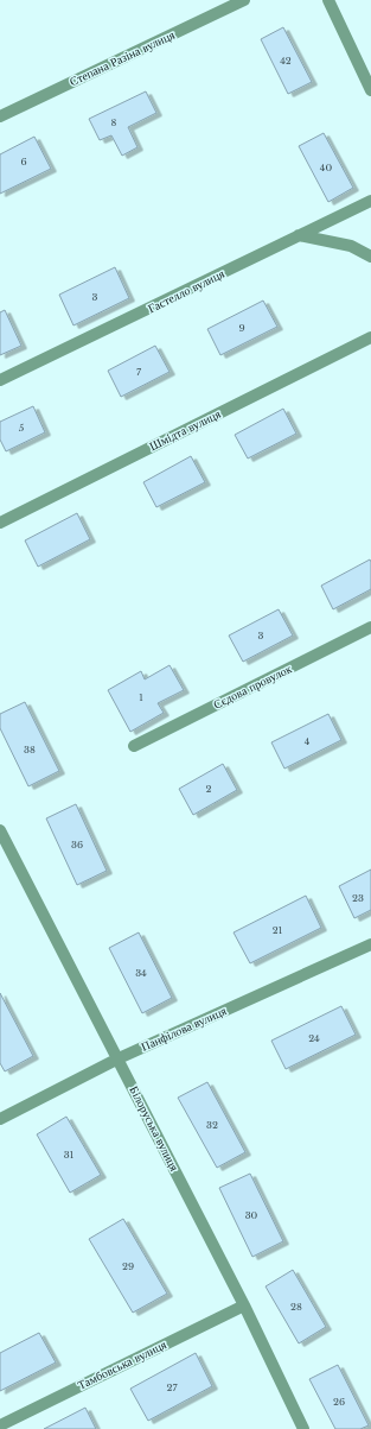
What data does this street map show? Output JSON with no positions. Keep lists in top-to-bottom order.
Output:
{
  "streets": {
    "street": [
      "Степана Разіна вулиця",
      "Гастелло вулиця",
      "Шмідта вулиця",
      "Сєдова провулок",
      "Панфілова вулиця",
      "Білоруська вулиця",
      "Тамбовська вулиця"
    ]
  },
  "crossings": [
    ["Панфілова вулиця", "Білоруська вулиця"],
    ["Білоруська вулиця", "Тамбовська вулиця"]
  ],
  "house_numbers": [
    "42",
    "8",
    "6",
    "40",
    "3",
    "9",
    "7",
    "5",
    "3",
    "1",
    "4",
    "38",
    "2",
    "36",
    "23",
    "21",
    "34",
    "24",
    "32",
    "31",
    "30",
    "29",
    "28",
    "27",
    "26"
  ]
}
